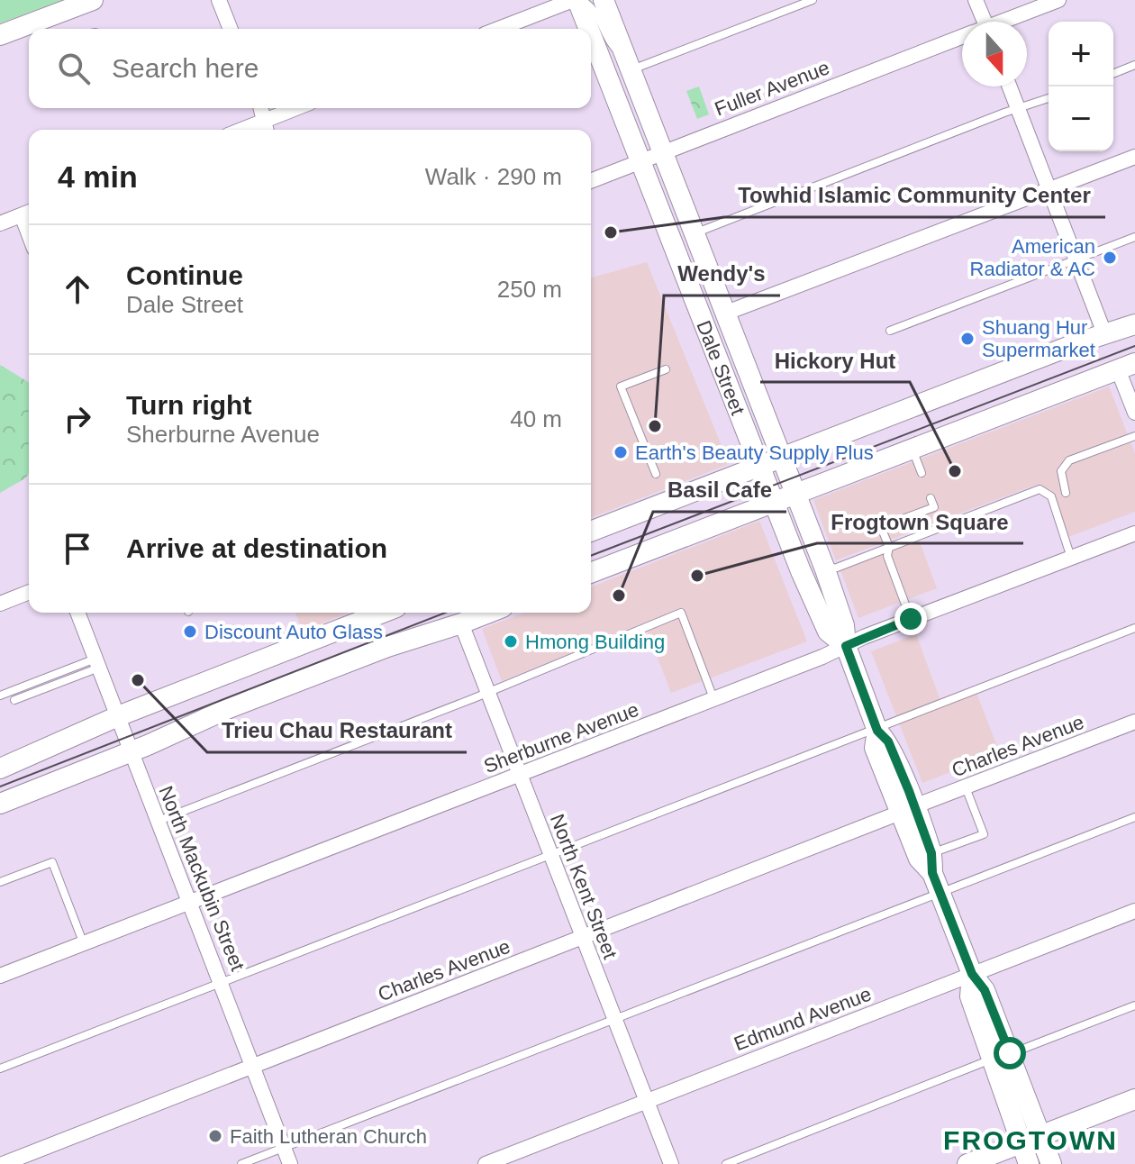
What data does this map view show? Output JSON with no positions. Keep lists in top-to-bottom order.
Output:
{
  "streets": {
    "main road": ["Dale Street"],
    "street": [
      "Fuller Avenue",
      "Sherburne Avenue",
      "Charles Avenue",
      "North Mackubin Street",
      "North Kent Street",
      "Edmund Avenue"
    ]
  },
  "crossings": [
    ["Fuller Avenue", "Dale Street"],
    ["Dale Street", "Sherburne Avenue"],
    ["Dale Street", "Charles Avenue"],
    ["Dale Street", "Edmund Avenue"],
    ["Sherburne Avenue", "North Mackubin Street"],
    ["Sherburne Avenue", "North Kent Street"],
    ["Charles Avenue", "North Mackubin Street"],
    ["Charles Avenue", "North Kent Street"],
    ["North Kent Street", "Edmund Avenue"]
  ],
  "districts": ["FROGTOWN"],
  "places": [
    "Towhid Islamic Community Center",
    "American Radiator & AC",
    "Shuang Hur Supermarket",
    "Wendy's",
    "Earth's Beauty Supply Plus",
    "Hickory Hut",
    "Frogtown Square",
    "Basil Cafe",
    "Discount Auto Glass",
    "Hmong Building",
    "Trieu Chau Restaurant",
    "Faith Lutheran Church"
  ],
  "north": "bottom",
  "page": {
    "map_buttons": ["+", "−"],
    "search": "Search here",
    "heading": ["4 min", "Walk · 290 m"],
    "list": [
      ["Continue", "Dale Street", "250 m"],
      ["Turn right", "Sherburne Avenue", "40 m"],
      "Arrive at destination"
    ]
  }
}
